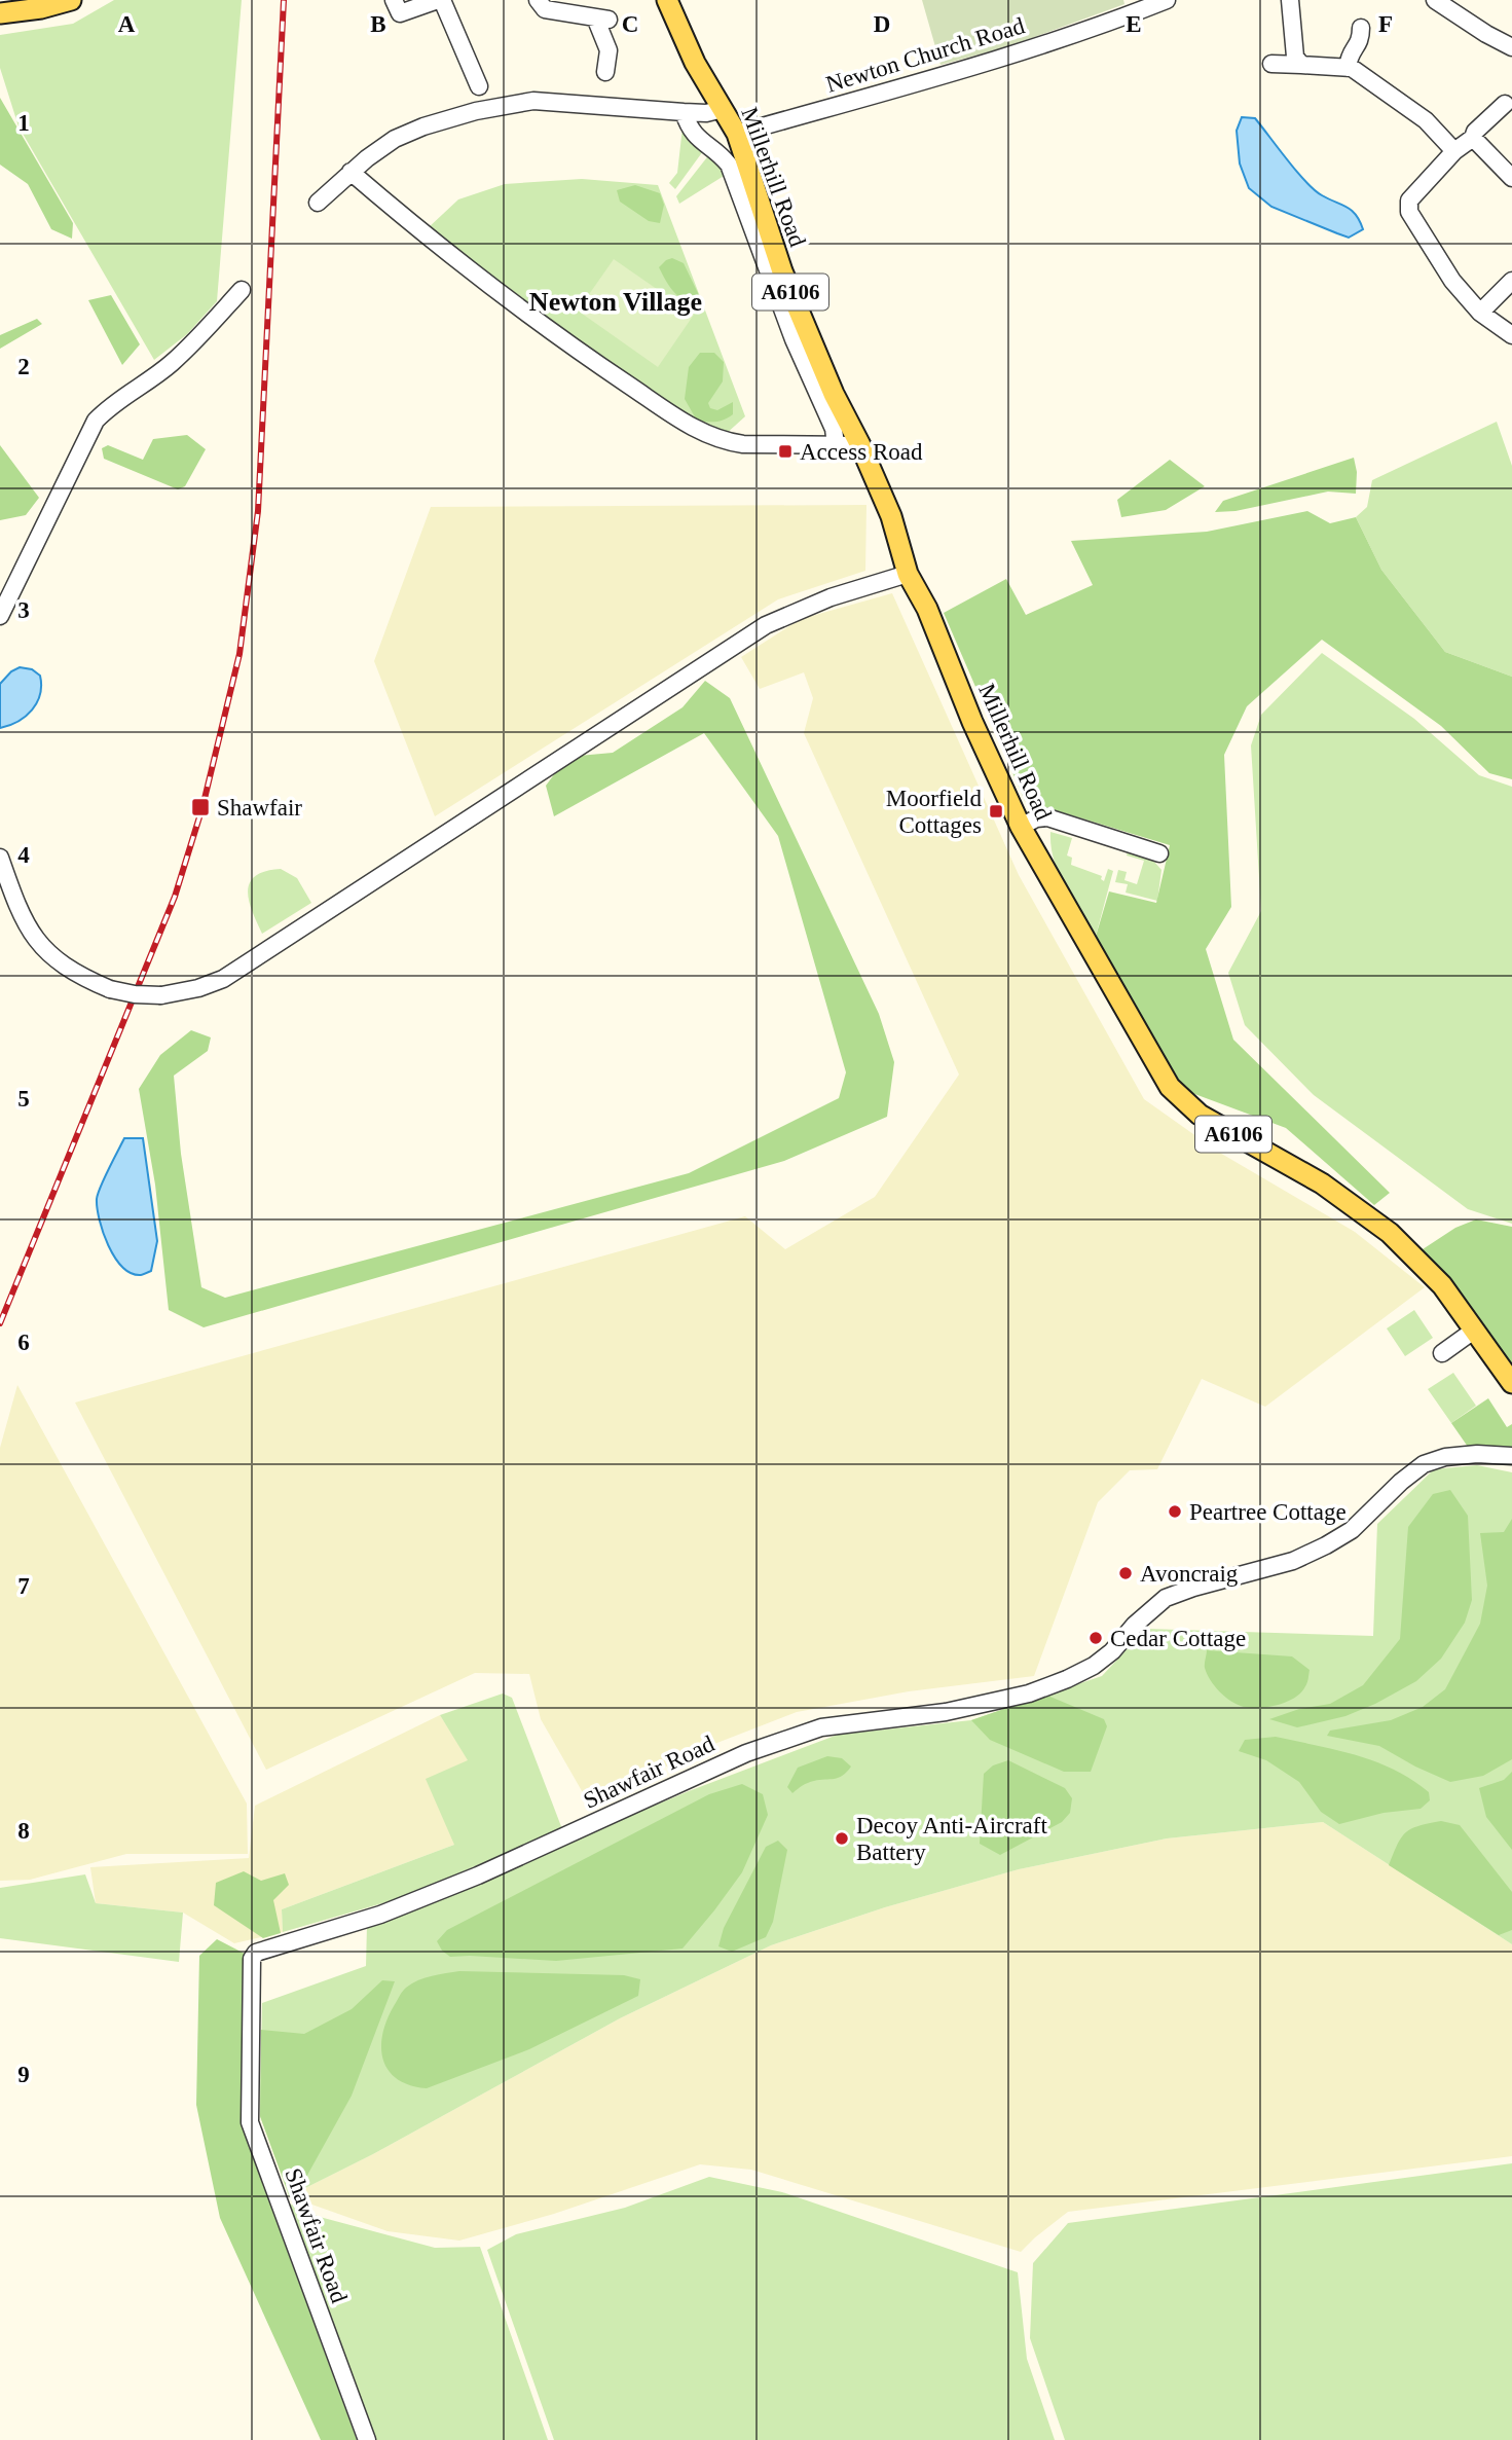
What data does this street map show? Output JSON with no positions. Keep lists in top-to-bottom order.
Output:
{
  "streets": {
    "main road": ["Millerhill Road", "A6106"],
    "street": ["Newton Church Road", "Shawfair Road"]
  },
  "crossings": [
    ["Newton Church Road", "Millerhill Road"]
  ],
  "districts": ["Newton Village"],
  "places": {
    "transit": ["Access Road", "Shawfair", "Moorfield Cottages"],
    "other": [
      "Peartree Cottage",
      "Avoncraig",
      "Cedar Cottage",
      "Decoy Anti-Aircraft Battery"
    ]
  },
  "grid": {
    "columns": [
      "A",
      "B",
      "C",
      "D",
      "E",
      "F"
    ],
    "rows": [
      "1",
      "2",
      "3",
      "4",
      "5",
      "6",
      "7",
      "8",
      "9"
    ]
  }
}
